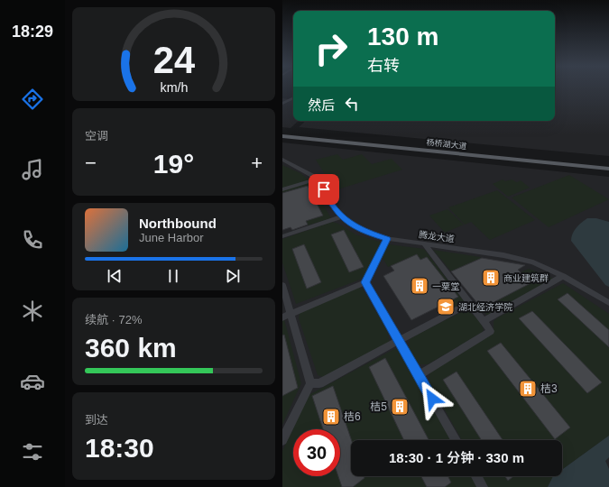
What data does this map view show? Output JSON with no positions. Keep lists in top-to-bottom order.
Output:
{
  "streets": {
    "main road": ["杨桥湖大道"],
    "street": ["腾龙大道"]
  },
  "places": {
    "building": [
      "商业建筑群",
      "一粟堂",
      "桔3",
      "桔5",
      "桔6"
    ],
    "school or university": ["湖北经济学院"]
  },
  "page": {
    "tabs": "18:29",
    "turn": ["130 m", "右转"],
    "then": "然后",
    "tile": [
      "空调",
      ["续航 · 72%", "360 km"],
      ["到达", "18:30"]
    ],
    "heat": ["−", "19°", "+"],
    "song": ["Northbound", "June Harbor"],
    "limit": "30",
    "trip": "18:30 · 1 分钟 · 330 m",
    "gauge": ["24", "km/h"]
  }
}
